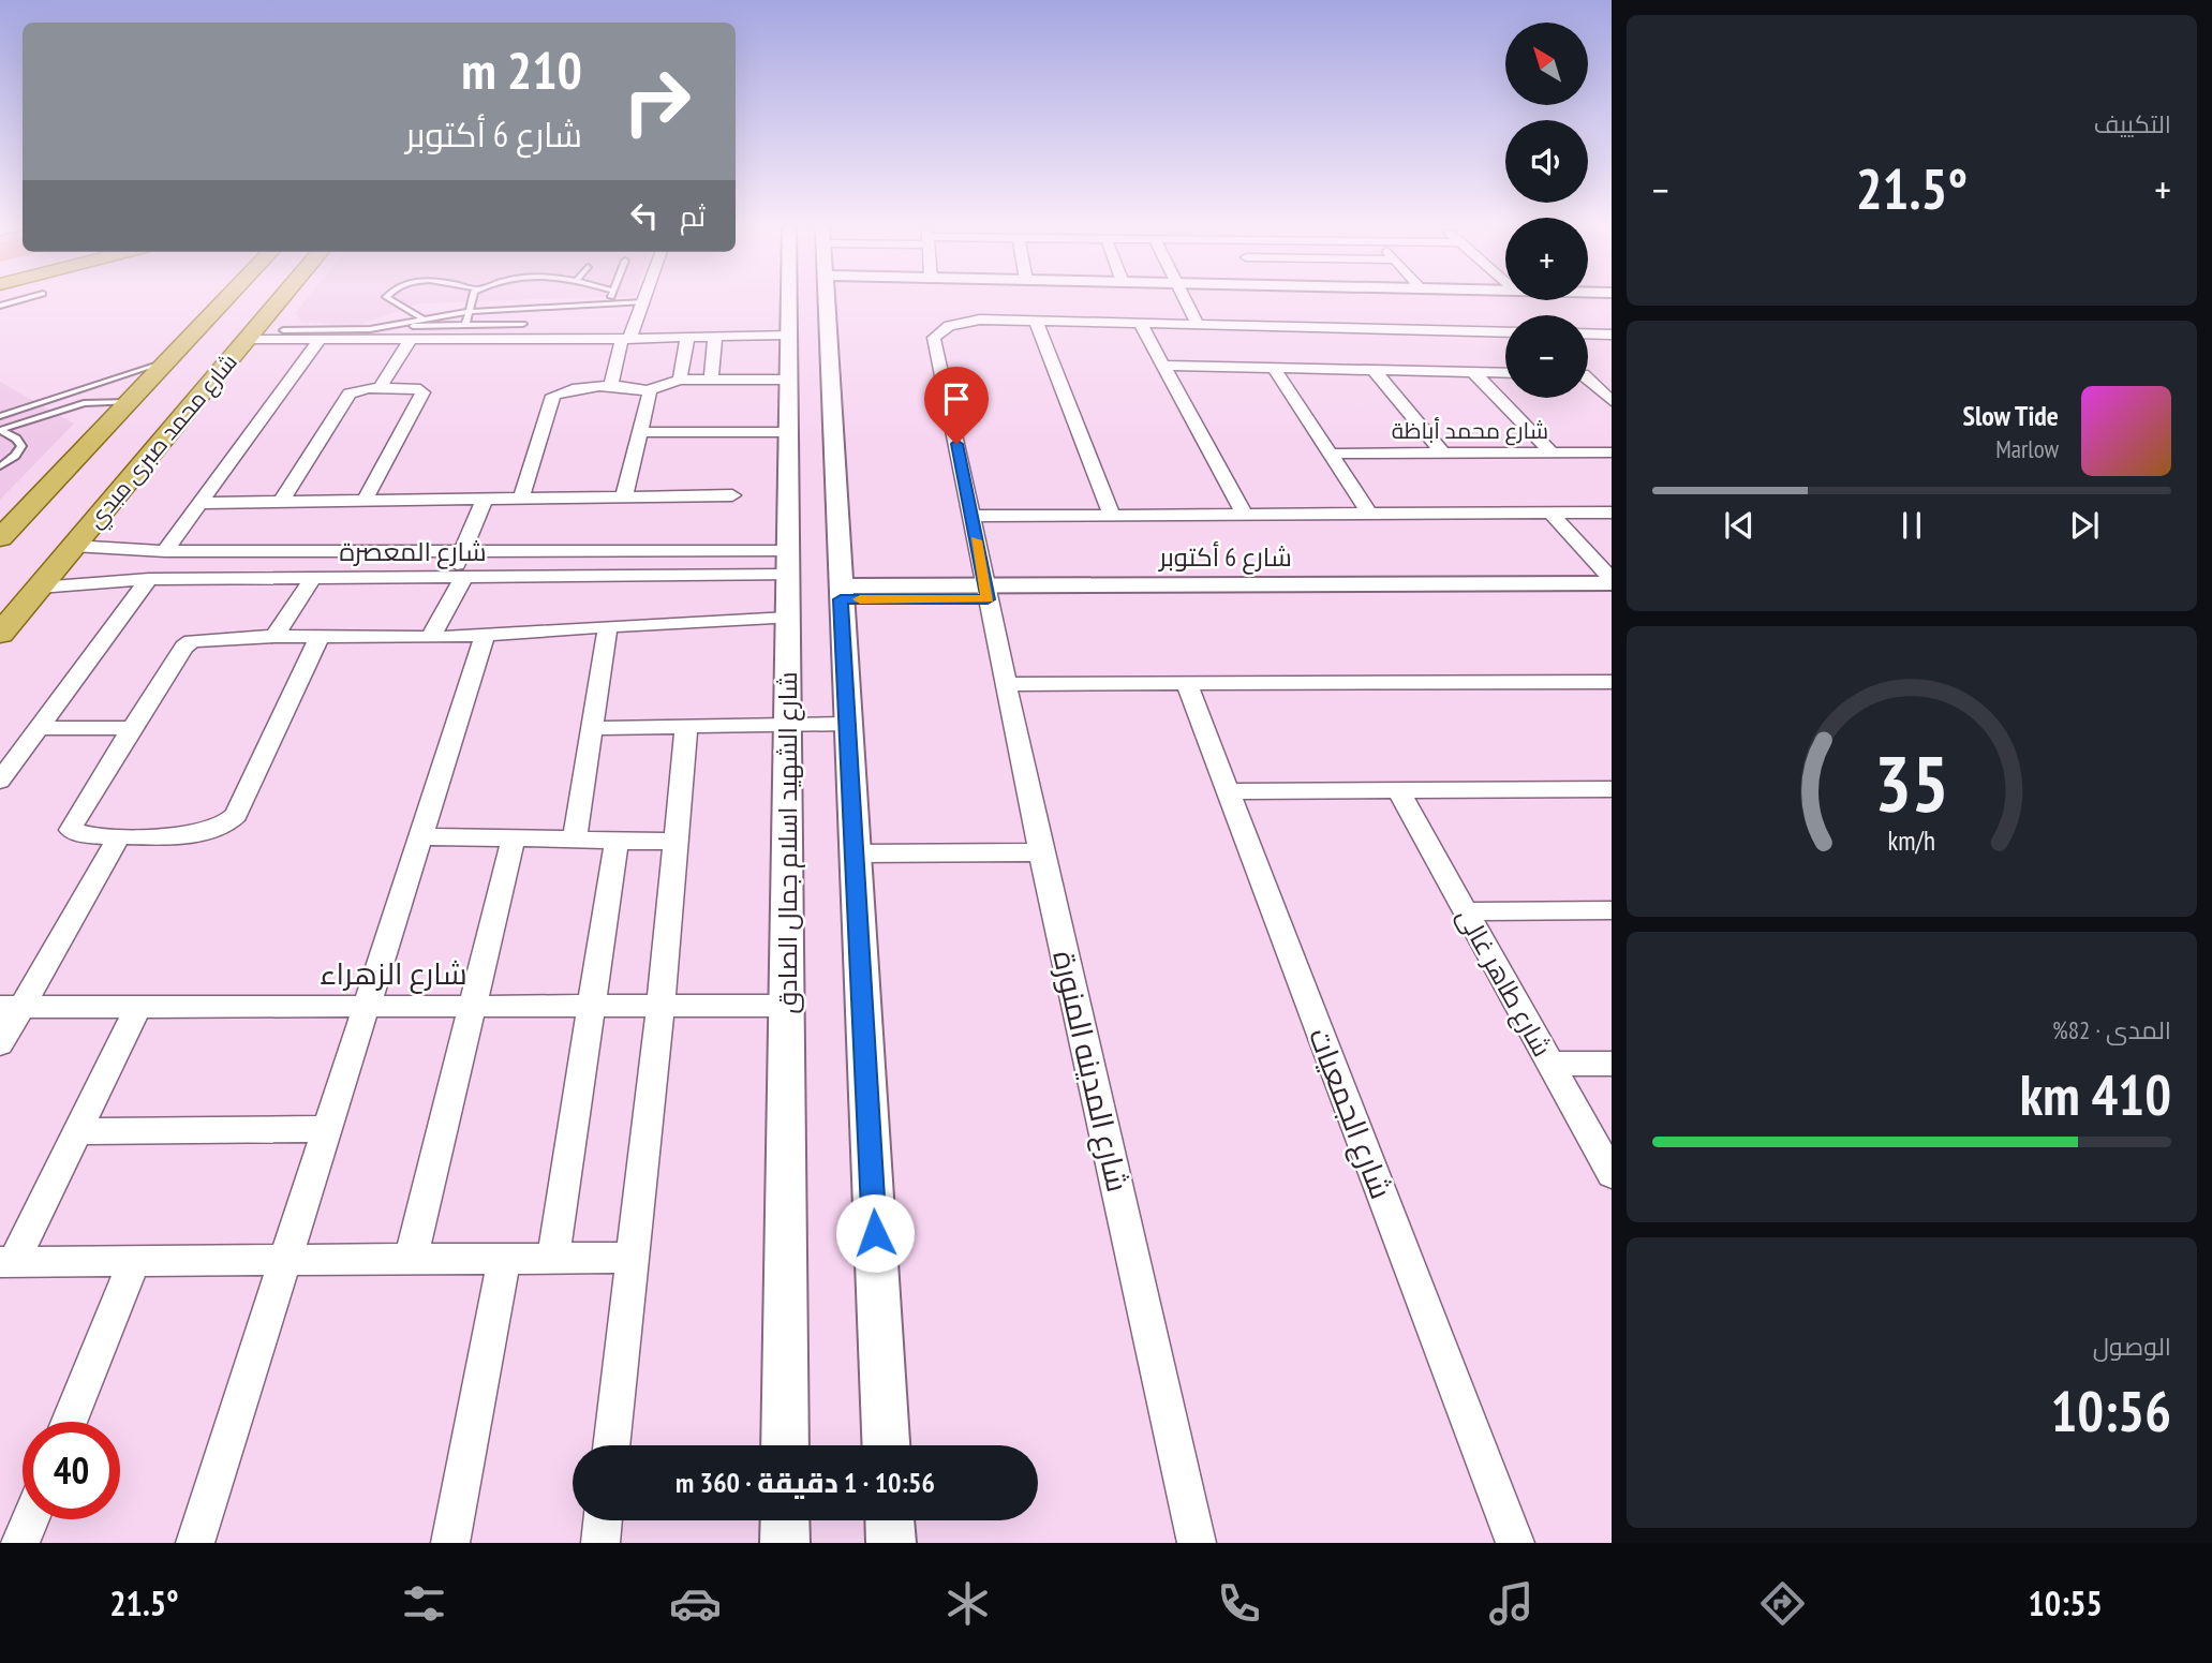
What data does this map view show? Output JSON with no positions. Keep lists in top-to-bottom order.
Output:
{
  "streets": {
    "main road": ["شارع محمد صبرى مبدي"],
    "street": [
      "شارع محمد أباظة",
      "شارع المعصرة",
      "شارع 6 أكتوبر",
      "شارع الشهيد اسلام جمال الصادق",
      "شارع الزهراء",
      "شارع طاهر غالى",
      "شارع المدينه المنورة",
      "شارع الجمعيات"
    ]
  },
  "crossings": [
    ["شارع محمد صبرى مبدي", "شارع المعصرة"],
    ["شارع المعصرة", "شارع الشهيد اسلام جمال الصادق"],
    ["شارع 6 أكتوبر", "شارع المدينه المنورة"],
    ["شارع الشهيد اسلام جمال الصادق", "شارع الزهراء"]
  ],
  "north": "top left",
  "page": {
    "tile": [
      "التكييف",
      ["المدى · 82%", "410 km"],
      ["الوصول", "10:56"]
    ],
    "map_buttons": ["+", "−"],
    "turn": ["210 m", "شارع 6 أكتوبر"],
    "heat": ["−", "21.5°", "+"],
    "then": "ثم",
    "song": ["Slow Tide", "Marlow"],
    "limit": "40",
    "trip": "10:56 · 1 دقيقة · 360 m",
    "tabs": ["10:55", "21.5°"],
    "gauge": ["35", "km/h"]
  }
}
